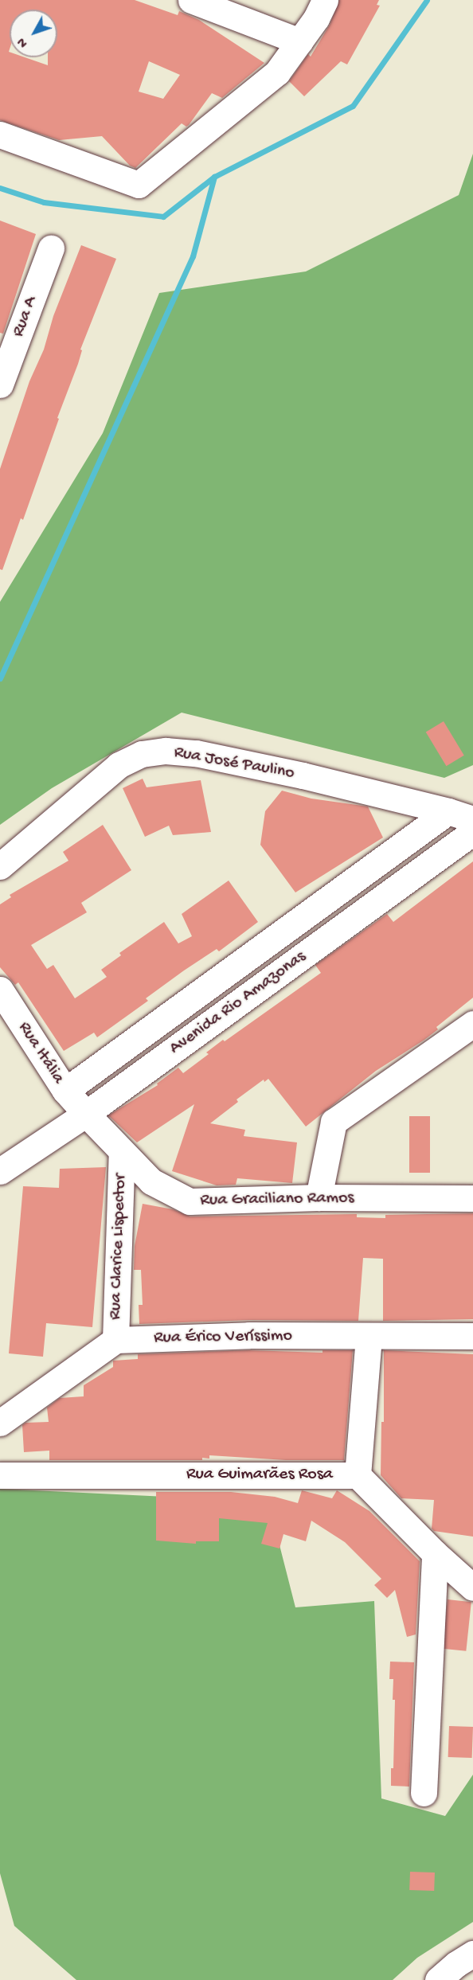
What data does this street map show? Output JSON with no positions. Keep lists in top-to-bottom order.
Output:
{
  "streets": {
    "street": [
      "Rua A",
      "Rua José Paulino",
      "Avenida Rio Amazonas",
      "Rua Itália",
      "Rua Graciliano Ramos",
      "Rua Clarice Lispector",
      "Rua Érico Veríssimo",
      "Rua Guimarães Rosa"
    ]
  },
  "crossings": [
    ["Rua José Paulino", "Avenida Rio Amazonas"],
    ["Avenida Rio Amazonas", "Rua Itália"],
    ["Avenida Rio Amazonas", "Rua Graciliano Ramos"],
    ["Rua Itália", "Rua Graciliano Ramos"],
    ["Rua Graciliano Ramos", "Rua Clarice Lispector"],
    ["Rua Clarice Lispector", "Rua Érico Veríssimo"]
  ],
  "north": "bottom left"
}
